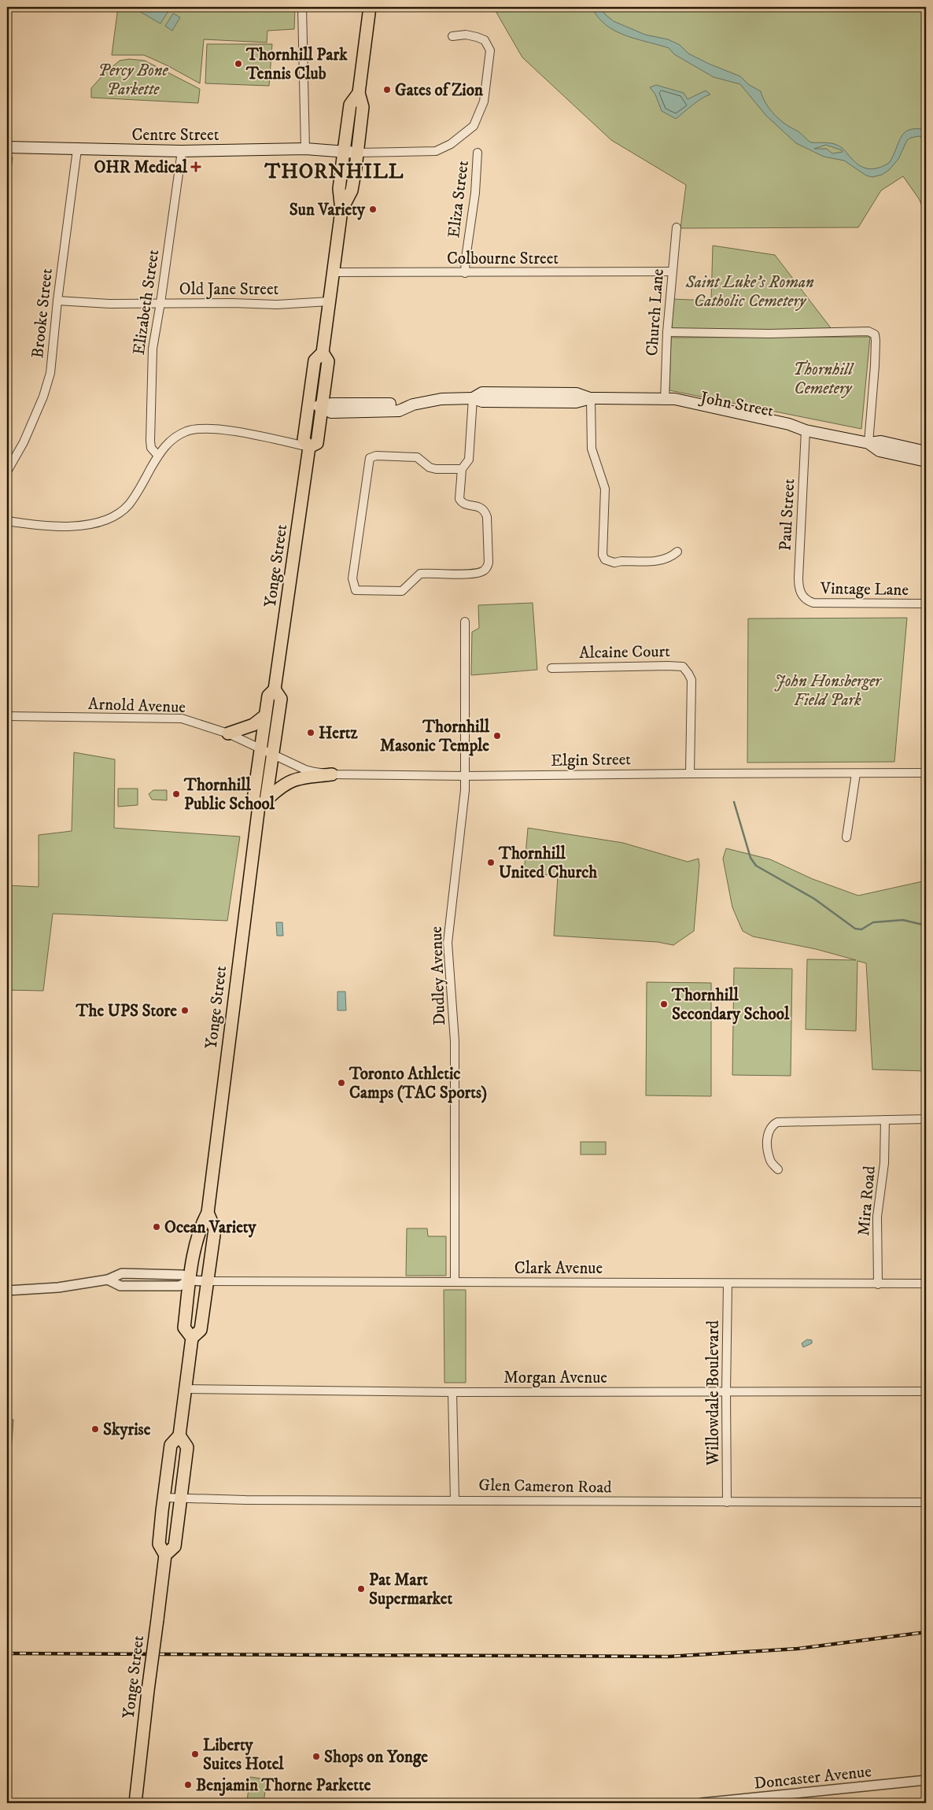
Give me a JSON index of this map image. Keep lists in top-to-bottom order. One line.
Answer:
{"streets":{"main road":["Centre Street","John Street","Yonge Street"],"street":["Eliza Street","Colbourne Street","Old Jane Street","Elizabeth Street","Church Lane","Brooke Street","Paul Street","Vintage Lane","Alcaine Court","Arnold Avenue","Elgin Street","Dudley Avenue","Mira Road","Clark Avenue","Morgan Avenue","Willowdale Boulevard","Glen Cameron Road","Doncaster Avenue"]},"crossings":[["Centre Street","Elizabeth Street"],["Centre Street","Brooke Street"],["Centre Street","Yonge Street"],["Eliza Street","Colbourne Street"],["Colbourne Street","Church Lane"],["Colbourne Street","Yonge Street"],["Old Jane Street","Elizabeth Street"],["Old Jane Street","Brooke Street"],["Old Jane Street","Yonge Street"],["Church Lane","John Street"],["John Street","Paul Street"],["John Street","Yonge Street"],["Paul Street","Vintage Lane"],["Yonge Street","Arnold Avenue"],["Yonge Street","Elgin Street"],["Yonge Street","Clark Avenue"],["Yonge Street","Morgan Avenue"],["Yonge Street","Glen Cameron Road"],["Alcaine Court","Elgin Street"],["Arnold Avenue","Elgin Street"],["Elgin Street","Dudley Avenue"],["Dudley Avenue","Clark Avenue"],["Mira Road","Clark Avenue"],["Clark Avenue","Willowdale Boulevard"],["Morgan Avenue","Willowdale Boulevard"],["Willowdale Boulevard","Glen Cameron Road"]],"districts":["THORNHILL"],"parks":["Percy Bone Parkette","Saint Luke’s Roman Catholic Cemetery","Thornhill Cemetery","John Honsberger Field Park"],"places":{"other":["Thornhill Park Tennis Club","Gates of Zion","Sun Variety","Hertz","Thornhill Masonic Temple","Thornhill Public School","Thornhill United Church","Thornhill Secondary School","The UPS Store","Toronto Athletic Camps (TAC Sports)","Ocean Variety","Skyrise","Pat Mart Supermarket","Liberty Suites Hotel","Shops on Yonge","Benjamin Thorne Parkette"],"health":["OHR Medical"]}}
